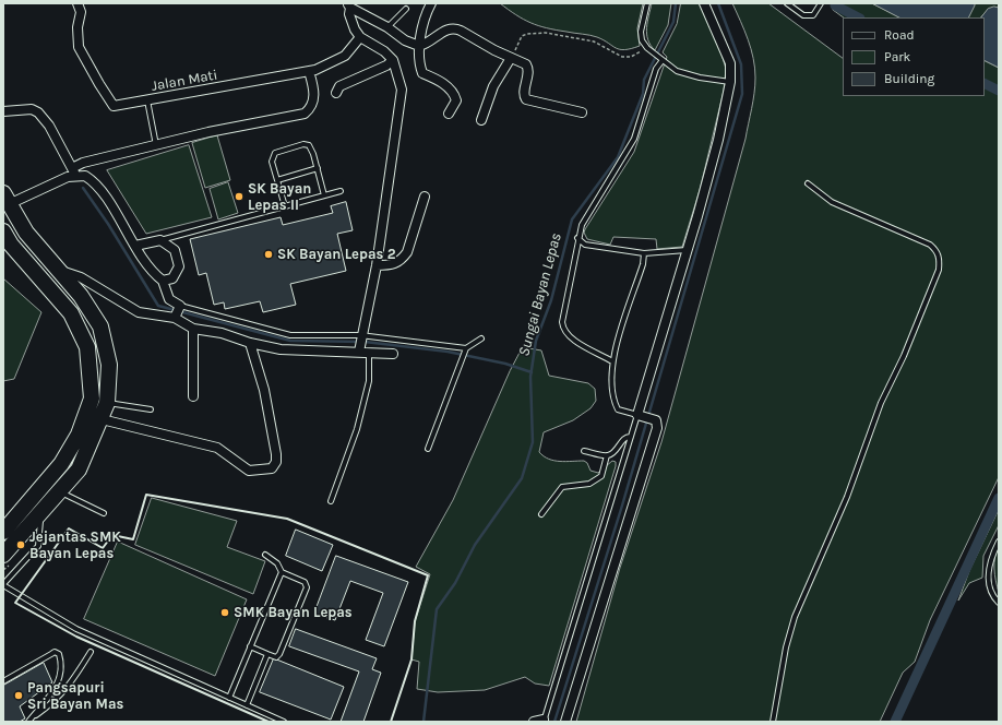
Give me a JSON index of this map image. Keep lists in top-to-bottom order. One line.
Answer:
{"streets":{"street":["Jalan Mati"]},"water":["Sungai Bayan Lepas"],"places":["SK Bayan Lepas II","SK Bayan Lepas 2","Jejantas SMK Bayan Lepas","SMK Bayan Lepas","Pangsapuri Sri Bayan Mas"],"legend":["Road","Park","Building"]}
